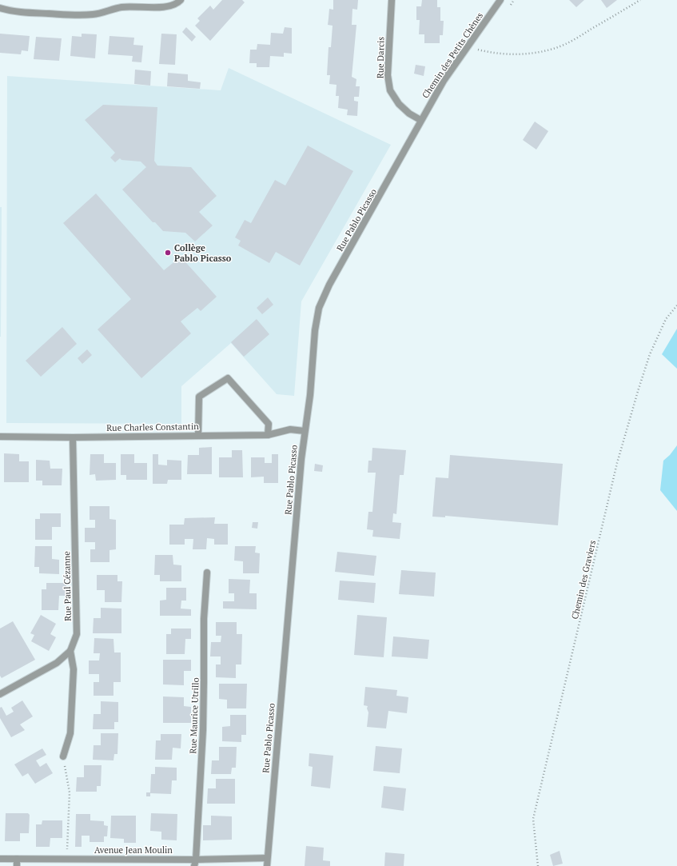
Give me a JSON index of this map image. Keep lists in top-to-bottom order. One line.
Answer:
{"streets":{"street":["Chemin des Petits Chênes","Rue Darcis","Rue Pablo Picasso","Rue Charles Constantin","Rue Paul Cézanne","Rue Maurice Utrillo","Avenue Jean Moulin"],"path":["Chemin des Graviers"]},"crossings":[["Chemin des Petits Chênes","Rue Darcis"],["Chemin des Petits Chênes","Rue Pablo Picasso"],["Rue Darcis","Rue Pablo Picasso"],["Rue Pablo Picasso","Rue Charles Constantin"],["Rue Pablo Picasso","Avenue Jean Moulin"],["Rue Charles Constantin","Rue Paul Cézanne"],["Rue Maurice Utrillo","Avenue Jean Moulin"]],"places":["Collège Pablo Picasso"]}
